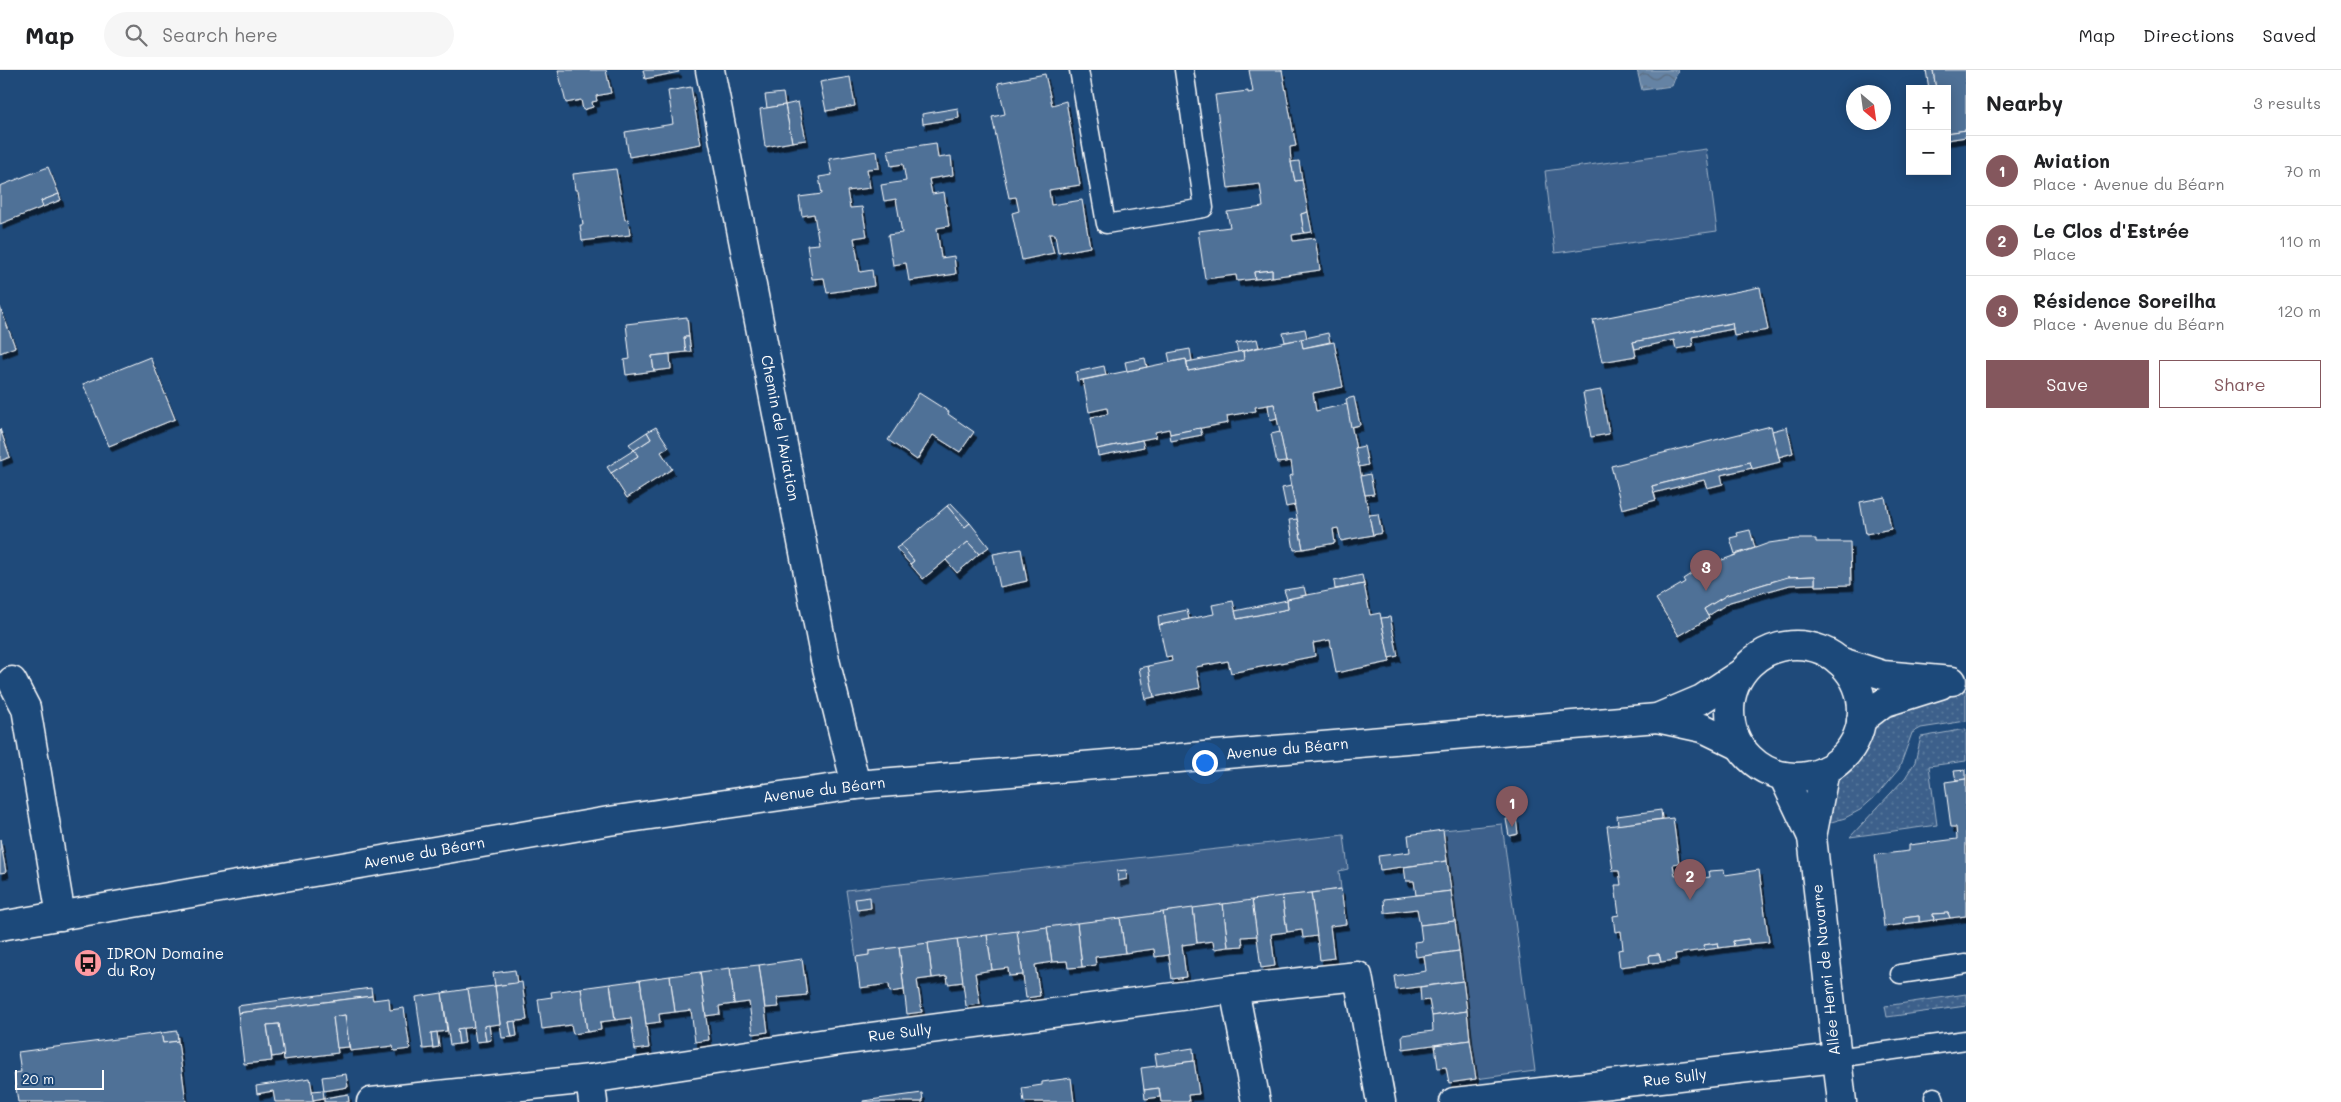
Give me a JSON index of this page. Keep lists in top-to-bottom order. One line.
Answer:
{"streets":{"street":["Chemin de l'Aviation","Avenue du Béarn","Allée Henri de Navarre","Rue Sully"]},"crossings":[["Chemin de l'Aviation","Avenue du Béarn"],["Avenue du Béarn","Allée Henri de Navarre"],["Allée Henri de Navarre","Rue Sully"]],"places":{"bus stop":["IDRON Domaine du Roy"]},"scale_bar":"20 m","north":"bottom right","page":{"header":"Map","search":"Search here","nav":["Map","Directions","Saved"],"heading":["Nearby","3 results"],"map_buttons":["+","−"],"list":[{"mark":"1","name":"Aviation","note":"Place · Avenue du Béarn","value":"70 m"},{"mark":"2","name":"Le Clos d'Estrée","note":"Place","value":"110 m"},{"mark":"3","name":"Résidence Soreilha","note":"Place · Avenue du Béarn","value":"120 m"}],"buttons":["Save","Share"],"pins":["3","1","2"],"scale":"20 m"}}
